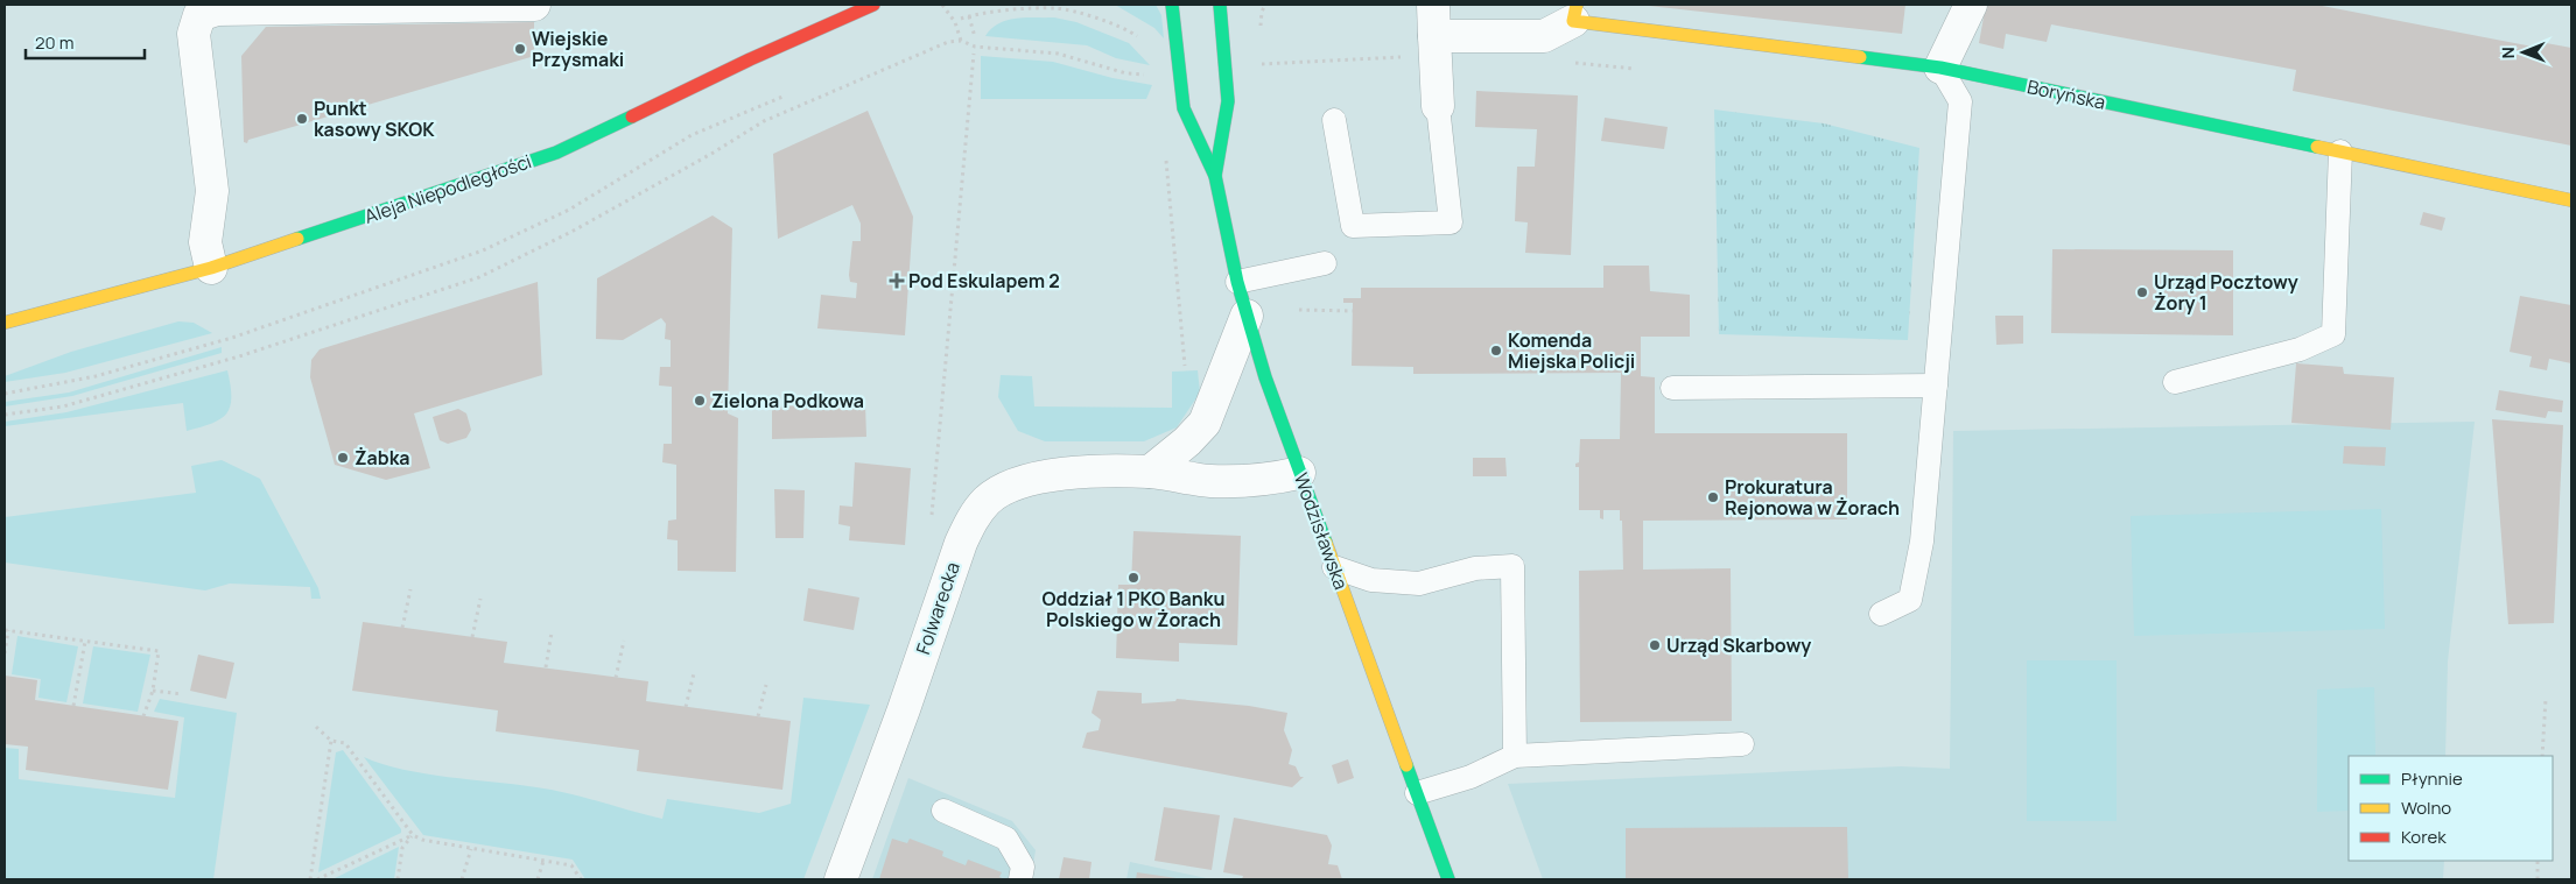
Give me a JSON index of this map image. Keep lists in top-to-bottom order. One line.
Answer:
{"streets":{"street":["Boryńska","Aleja Niepodległości","Wodzisławska","Folwarecka"]},"crossings":[["Wodzisławska","Folwarecka"]],"places":{"other":["Wiejskie Przysmaki","Punkt kasowy SKOK","Urząd Pocztowy Żory 1","Komenda Miejska Policji","Zielona Podkowa","Żabka","Prokuratura Rejonowa w Żorach","Oddział 1 PKO Banku Polskiego w Żorach","Urząd Skarbowy"],"health":["Pod Eskulapem 2"]},"legend":["Płynnie","Wolno","Korek"],"scale_bar":"20 m","north":"left"}
